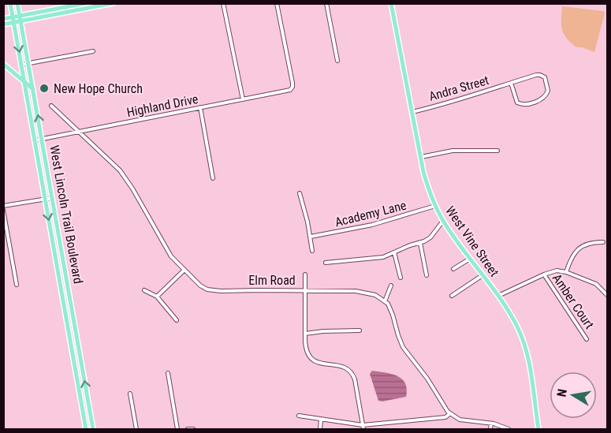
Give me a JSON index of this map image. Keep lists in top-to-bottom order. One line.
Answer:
{"streets":{"main road":["West Lincoln Trail Boulevard","West Vine Street"],"street":["Andra Street","Highland Drive","Academy Lane","Elm Road","Amber Court"]},"crossings":[["Andra Street","West Vine Street"],["Highland Drive","West Lincoln Trail Boulevard"],["Highland Drive","Elm Road"],["Academy Lane","West Vine Street"]],"places":["New Hope Church"],"north":"left"}
